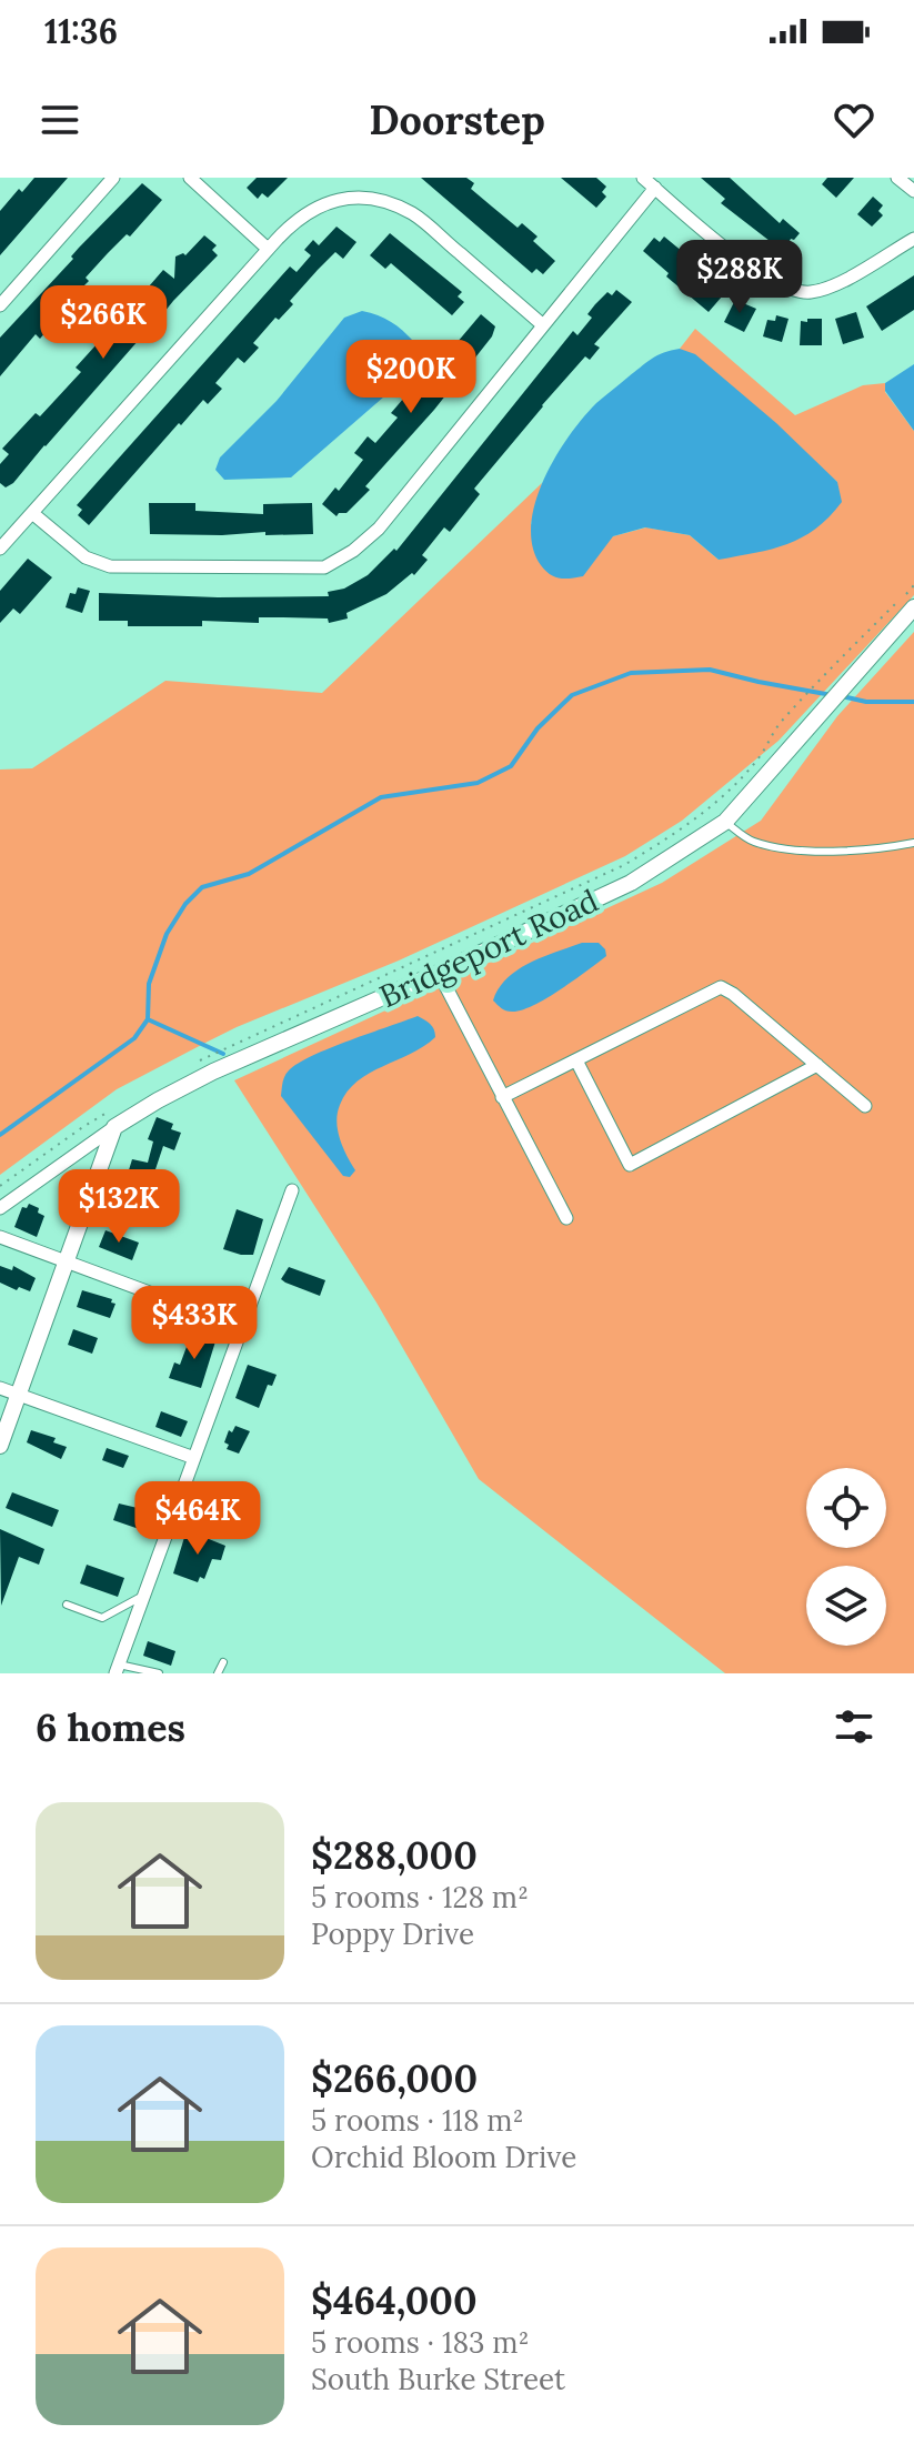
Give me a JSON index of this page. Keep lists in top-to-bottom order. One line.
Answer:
{"streets":{"street":["Bridgeport Road"]},"page":{"status":"11:36","header":"Doorstep","price":["$288K","$266K","$200K","$132K","$433K","$464K"],"heading":"6 homes","list":[{"name":"$288,000","note":"5 rooms · 128 m² · Poppy Drive"},{"name":"$266,000","note":"5 rooms · 118 m² · Orchid Bloom Drive"},{"name":"$464,000","note":"5 rooms · 183 m² · South Burke Street"}]}}
